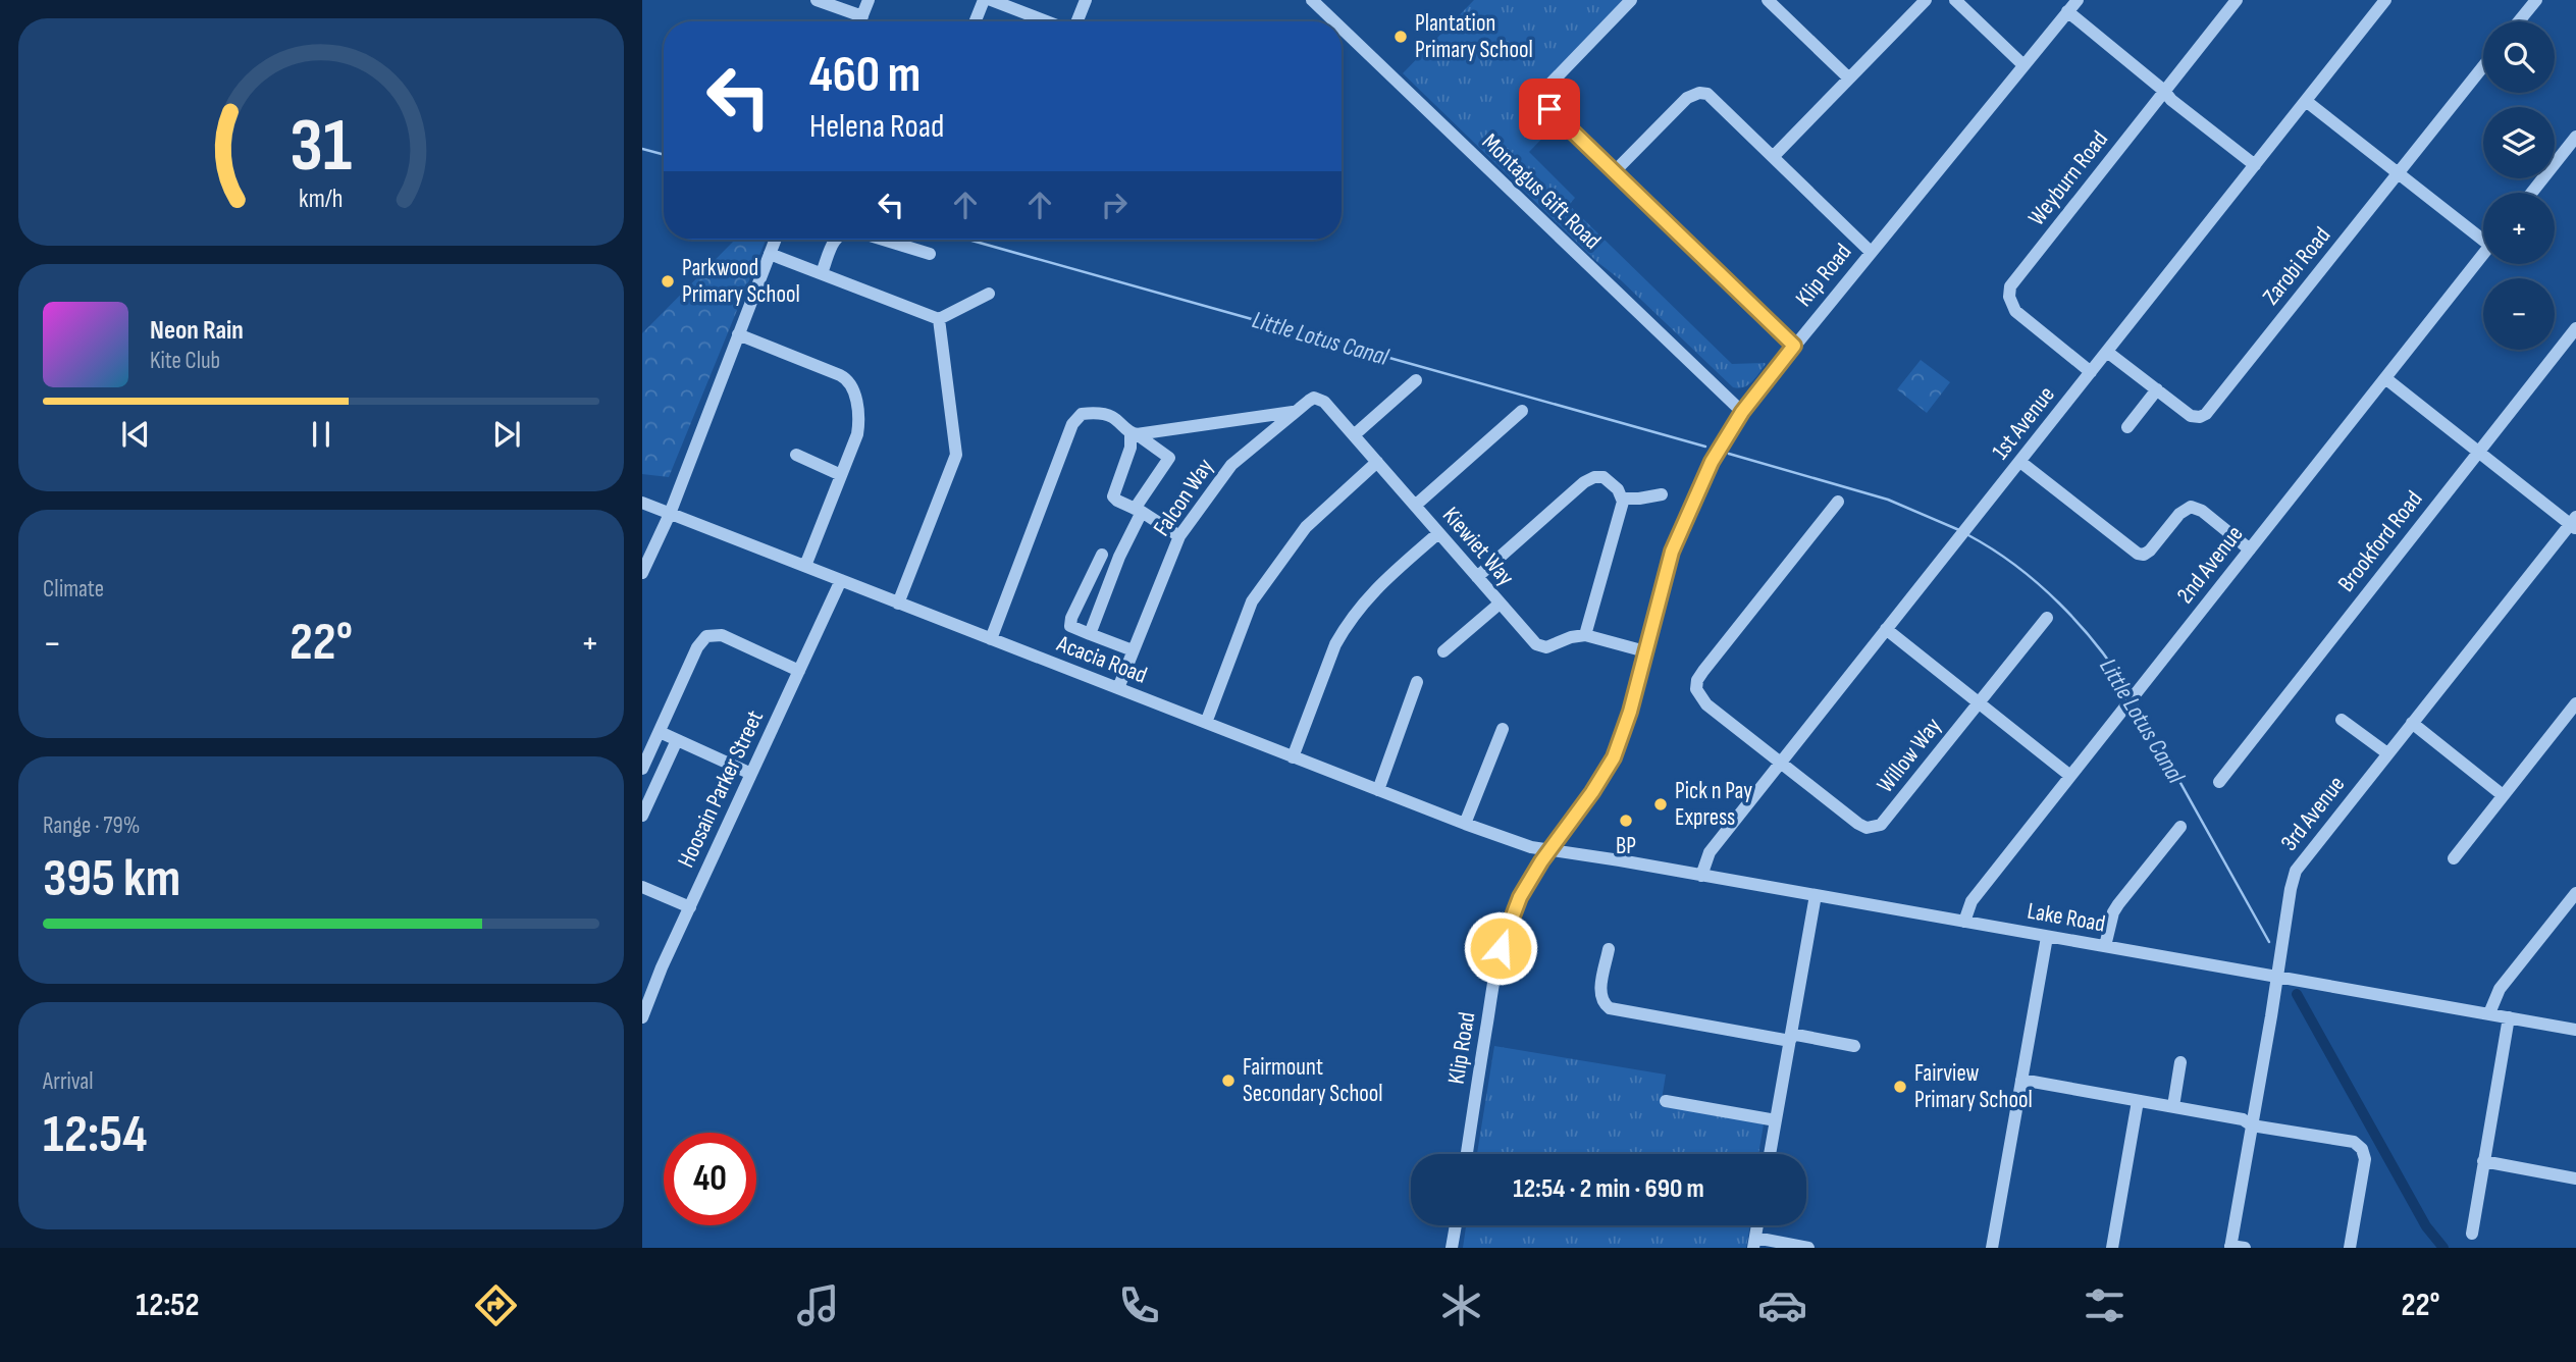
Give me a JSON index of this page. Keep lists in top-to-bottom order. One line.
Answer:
{"streets":{"street":["Weyburn Road","Montagus Gift Road","Zarobi Road","Klip Road","1st Avenue","Falcon Way","Brookford Road","Kiewiet Way","2nd Avenue","Acacia Road","Willow Way","Hoosain Parker Street","3rd Avenue","Lake Road"]},"crossings":[["Weyburn Road","1st Avenue"],["Montagus Gift Road","Klip Road"],["Zarobi Road","1st Avenue"],["Klip Road","Acacia Road"],["Klip Road","Lake Road"],["1st Avenue","Willow Way"],["1st Avenue","Lake Road"],["Falcon Way","Kiewiet Way"],["Falcon Way","Acacia Road"],["2nd Avenue","Lake Road"],["Acacia Road","Hoosain Parker Street"],["Acacia Road","Lake Road"],["3rd Avenue","Lake Road"]],"water":["Little Lotus Canal"],"places":["Plantation Primary School","Parkwood Primary School","Pick n Pay Express","BP","Fairmount Secondary School","Fairview Primary School"],"page":{"map_buttons":["+","−"],"turn":["460 m","Helena Road"],"song":["Neon Rain","Kite Club"],"tile":["Climate",["Range · 79%","395 km"],["Arrival","12:54"]],"heat":["−","22°","+"],"limit":"40","trip":"12:54 · 2 min · 690 m","tabs":["12:52","22°"],"gauge":["31","km/h"]}}
